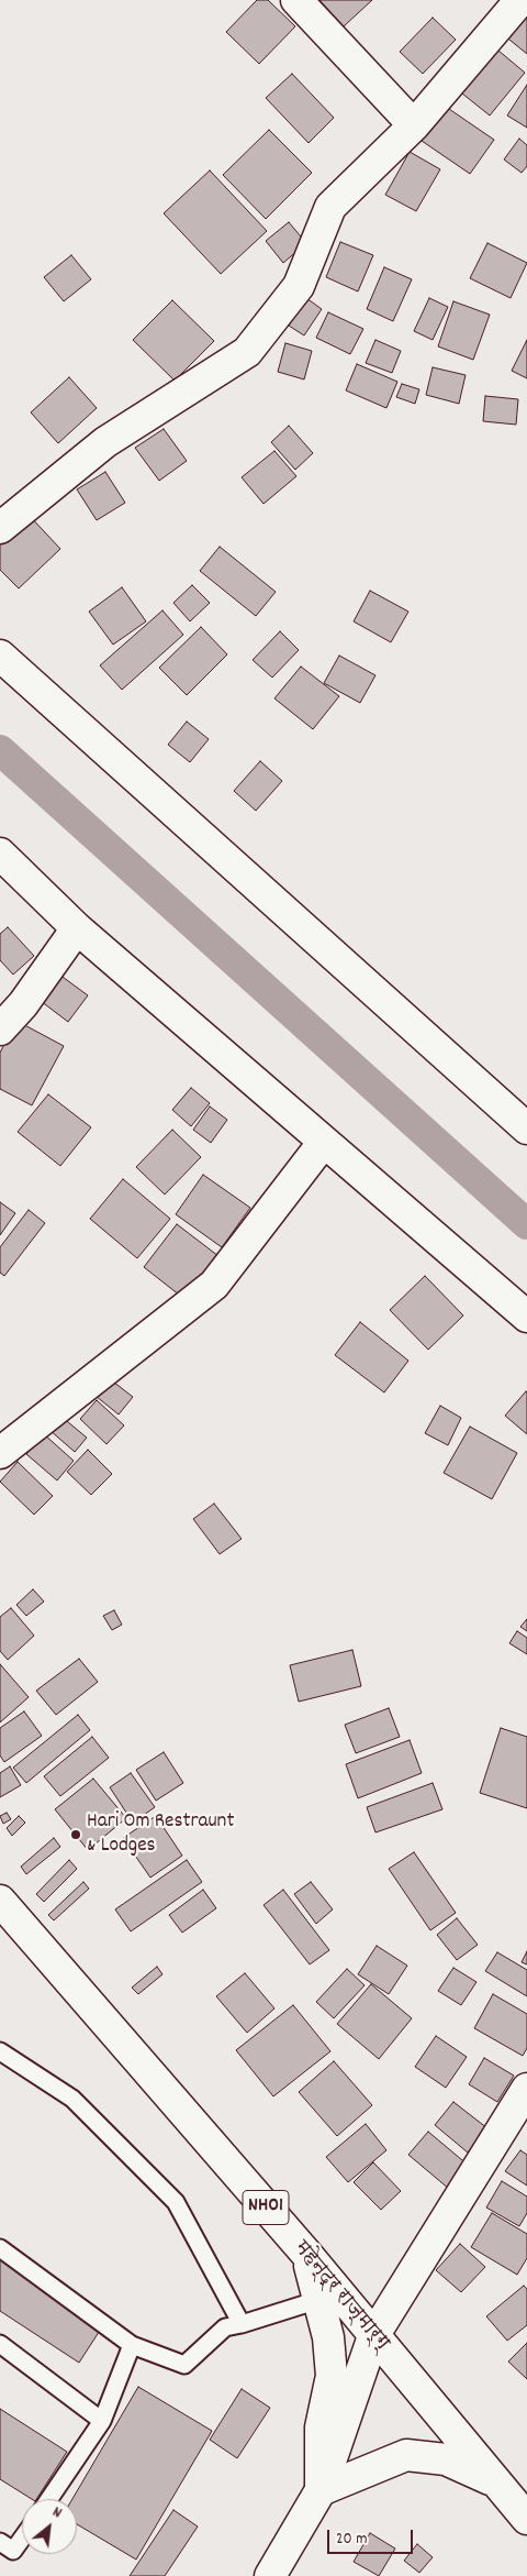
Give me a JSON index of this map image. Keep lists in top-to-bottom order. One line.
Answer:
{"streets":{"main road":["NH01","महेन्द्र राज्मार्ग्"]},"places":["Hari Om Restraunt & Lodges"],"scale_bar":"20 m","north":"top right"}
